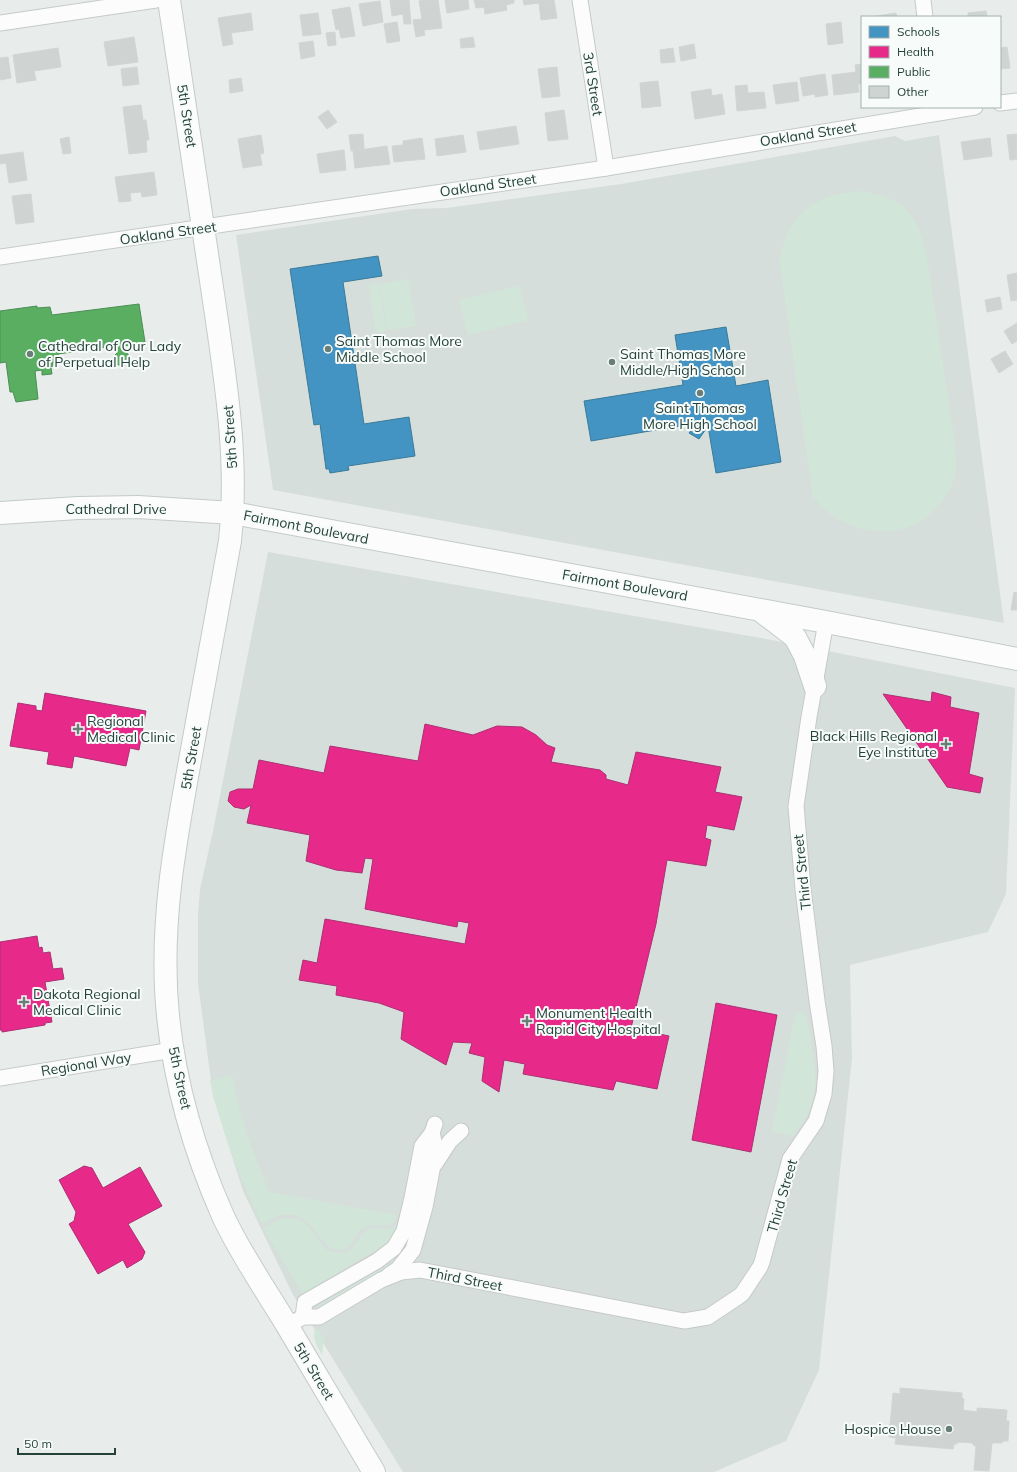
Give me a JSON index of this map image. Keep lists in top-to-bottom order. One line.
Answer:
{"streets":{"main road":["5th Street","Cathedral Drive","Fairmont Boulevard"],"street":["3rd Street","Oakland Street","Third Street","Regional Way"]},"crossings":[["3rd Street","Oakland Street"],["5th Street","Oakland Street"],["5th Street","Cathedral Drive"],["5th Street","Fairmont Boulevard"],["5th Street","Third Street"],["5th Street","Regional Way"],["Cathedral Drive","Fairmont Boulevard"],["Fairmont Boulevard","Third Street"]],"places":{"other":["Saint Thomas More Middle School","Cathedral of Our Lady of Perpetual Help","Saint Thomas More Middle/High School","Saint Thomas More High School","Hospice House"],"health":["Regional Medical Clinic","Black Hills Regional Eye Institute","Dakota Regional Medical Clinic","Monument Health Rapid City Hospital"]},"legend":["Schools","Health","Public","Other"],"scale_bar":"50 m"}
